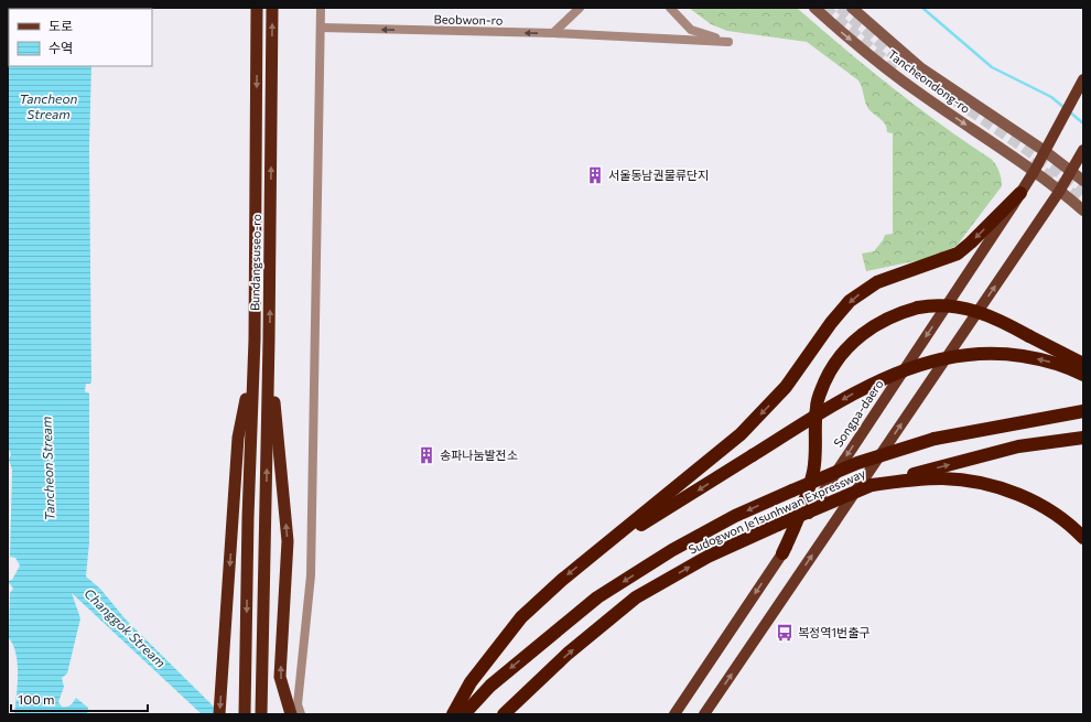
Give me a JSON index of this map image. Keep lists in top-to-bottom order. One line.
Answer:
{"streets":{"highway":["Bundangsuseo-ro","Sudogwon Je1sunhwan Expressway"],"main road":["Tancheondong-ro","Songpa-daero"],"street":["Beobwon-ro"]},"crossings":[["Tancheondong-ro","Songpa-daero"]],"one_way":["Beobwon-ro"],"water":["Tancheon Stream","Changgok Stream"],"places":{"building":["서울동남권물류단지","송파나눔발전소"],"bus stop":["복정역1번출구"]},"legend":["도로","수역"],"scale_bar":"100 m"}
